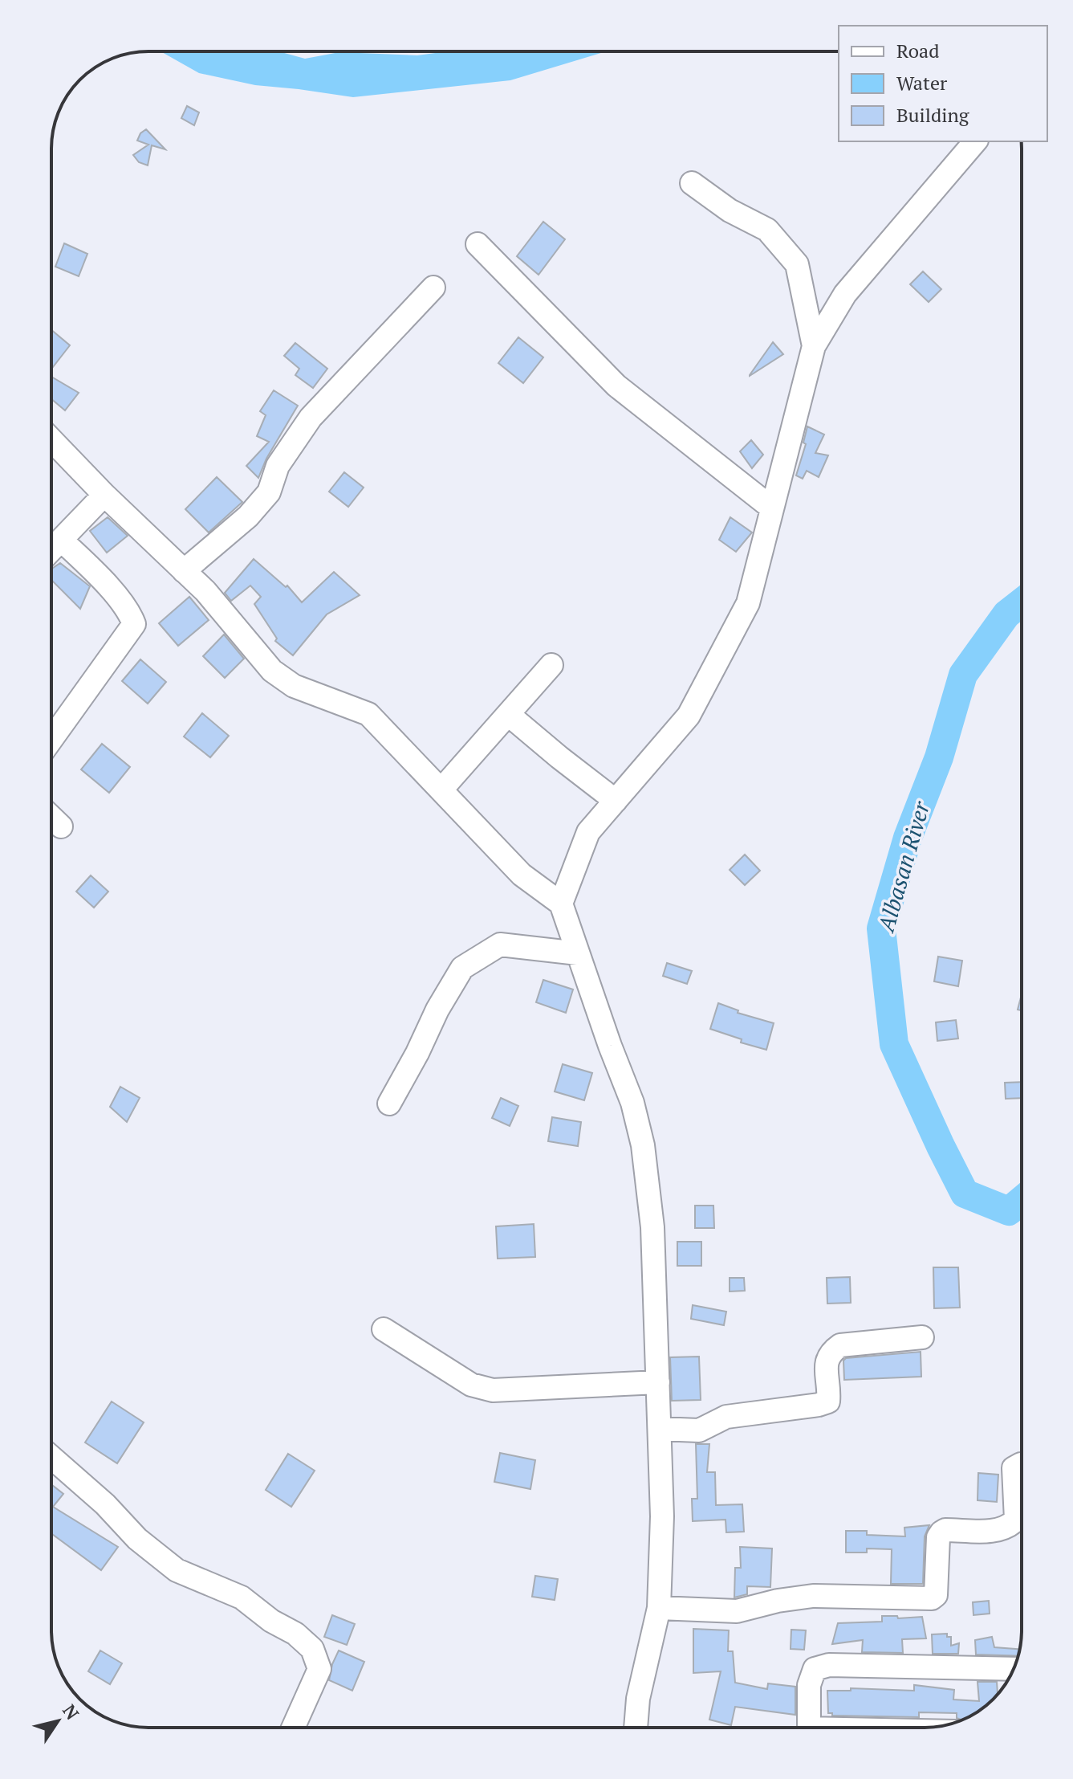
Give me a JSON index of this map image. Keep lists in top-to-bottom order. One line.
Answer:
{"water":["Albasan River"],"legend":["Road","Water","Building"],"north":"top right"}
